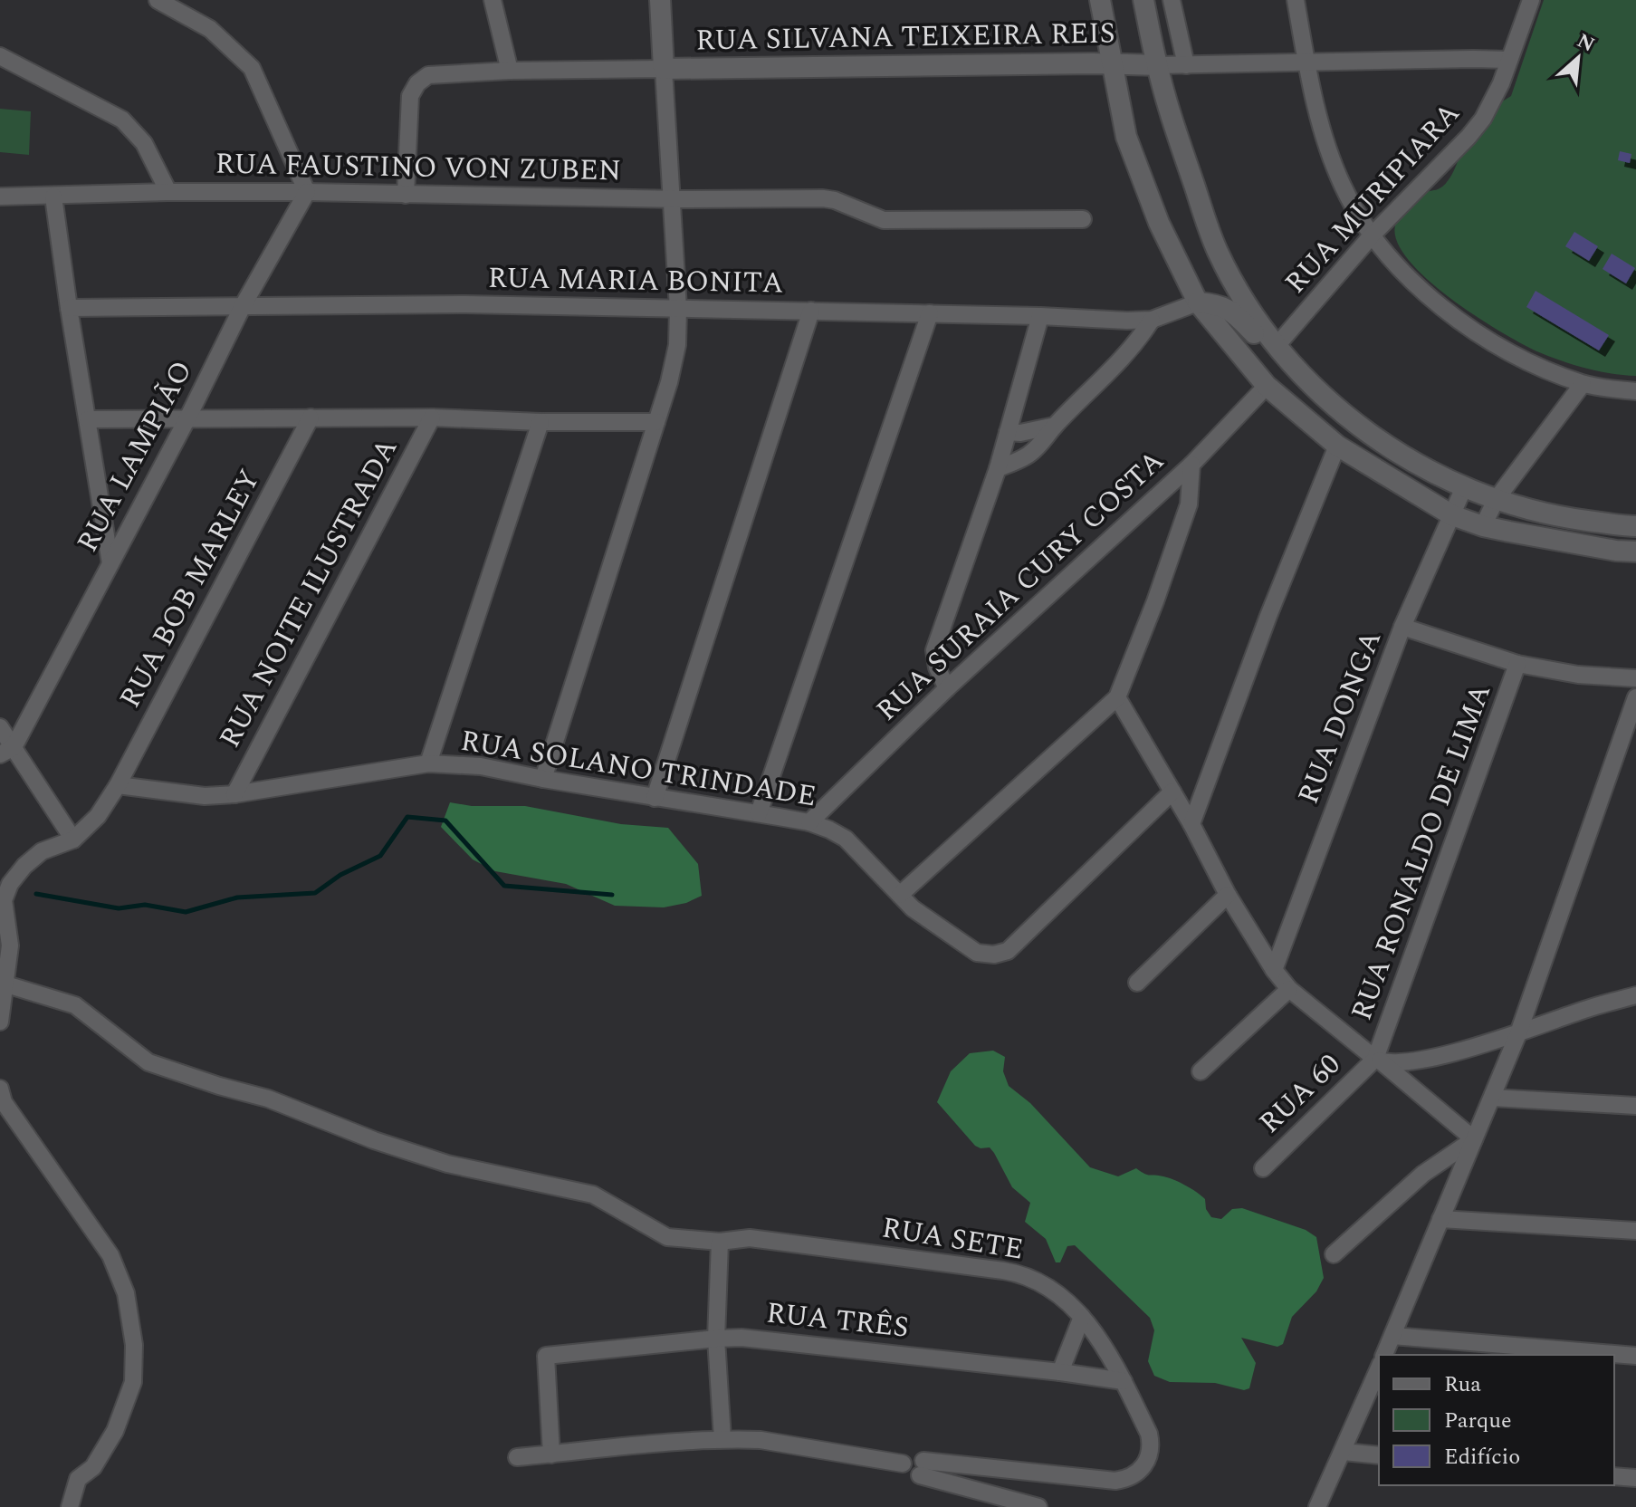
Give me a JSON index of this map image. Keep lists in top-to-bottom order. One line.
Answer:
{"streets":{"main road":["RUA SILVANA TEIXEIRA REIS"],"street":["RUA FAUSTINO VON ZUBEN","RUA MURIPIARA","RUA MARIA BONITA","RUA LAMPIÃO","RUA SURAIA CURY COSTA","RUA BOB MARLEY","RUA NOITE ILUSTRADA","RUA DONGA","RUA SOLANO TRINDADE","RUA RONALDO DE LIMA","RUA 60","RUA SETE","RUA TRÊS"]},"crossings":[["RUA SILVANA TEIXEIRA REIS","RUA FAUSTINO VON ZUBEN"],["RUA SILVANA TEIXEIRA REIS","RUA MURIPIARA"],["RUA FAUSTINO VON ZUBEN","RUA LAMPIÃO"],["RUA MARIA BONITA","RUA LAMPIÃO"],["RUA SURAIA CURY COSTA","RUA SOLANO TRINDADE"],["RUA BOB MARLEY","RUA SOLANO TRINDADE"],["RUA NOITE ILUSTRADA","RUA SOLANO TRINDADE"],["RUA RONALDO DE LIMA","RUA 60"],["RUA SETE","RUA TRÊS"]],"legend":["Rua","Parque","Edifício"],"north":"top right"}
